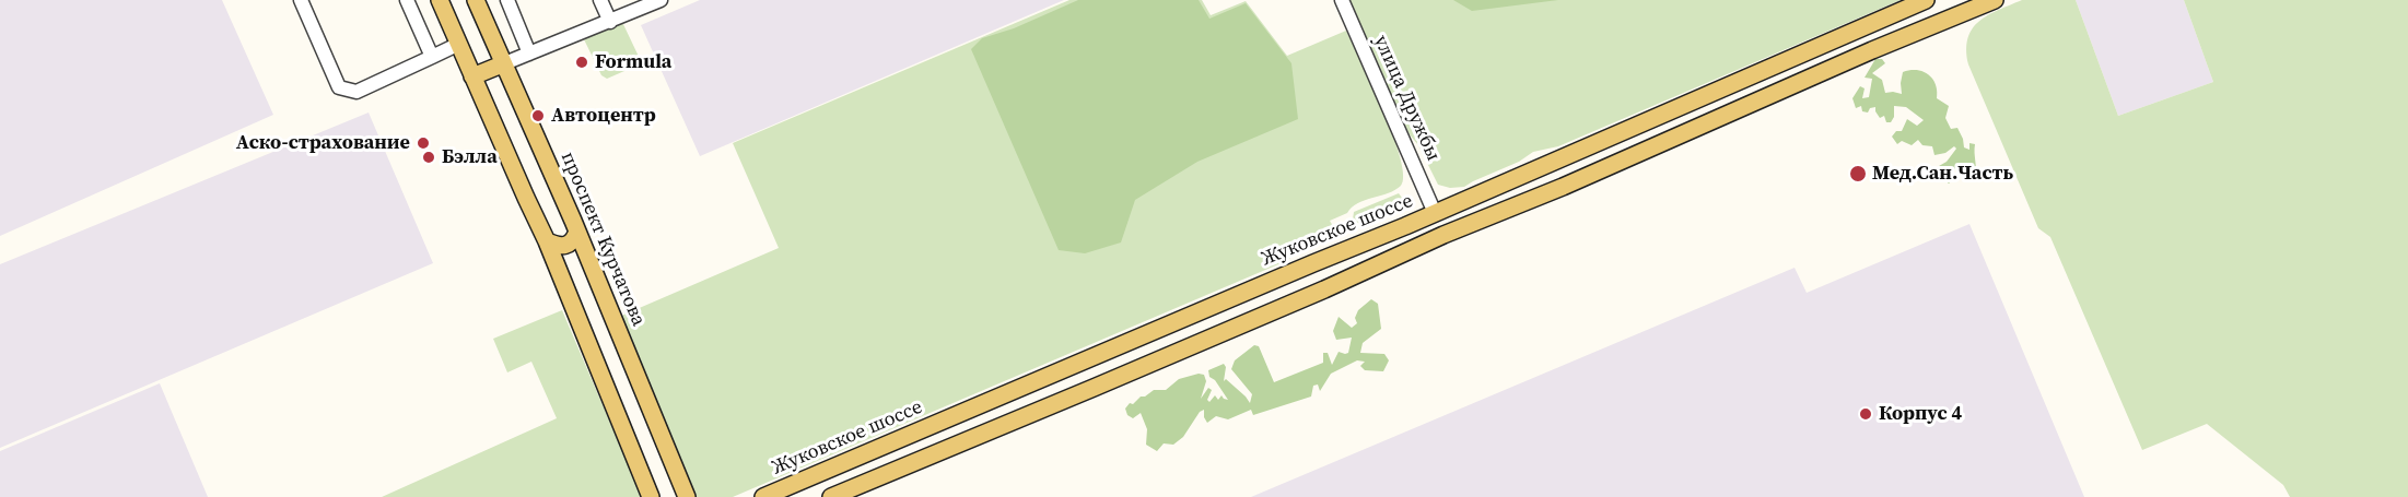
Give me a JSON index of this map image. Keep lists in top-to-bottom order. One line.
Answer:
{"streets":{"main road":["Жуковское шоссе","проспект Курчатова"],"street":["улица Дружбы"]},"crossings":[["улица Дружбы","Жуковское шоссе"]],"places":["Formula","Автоцентр","Аско-страхование","Бэлла","Мед.Сан.Часть","Корпус 4"]}
